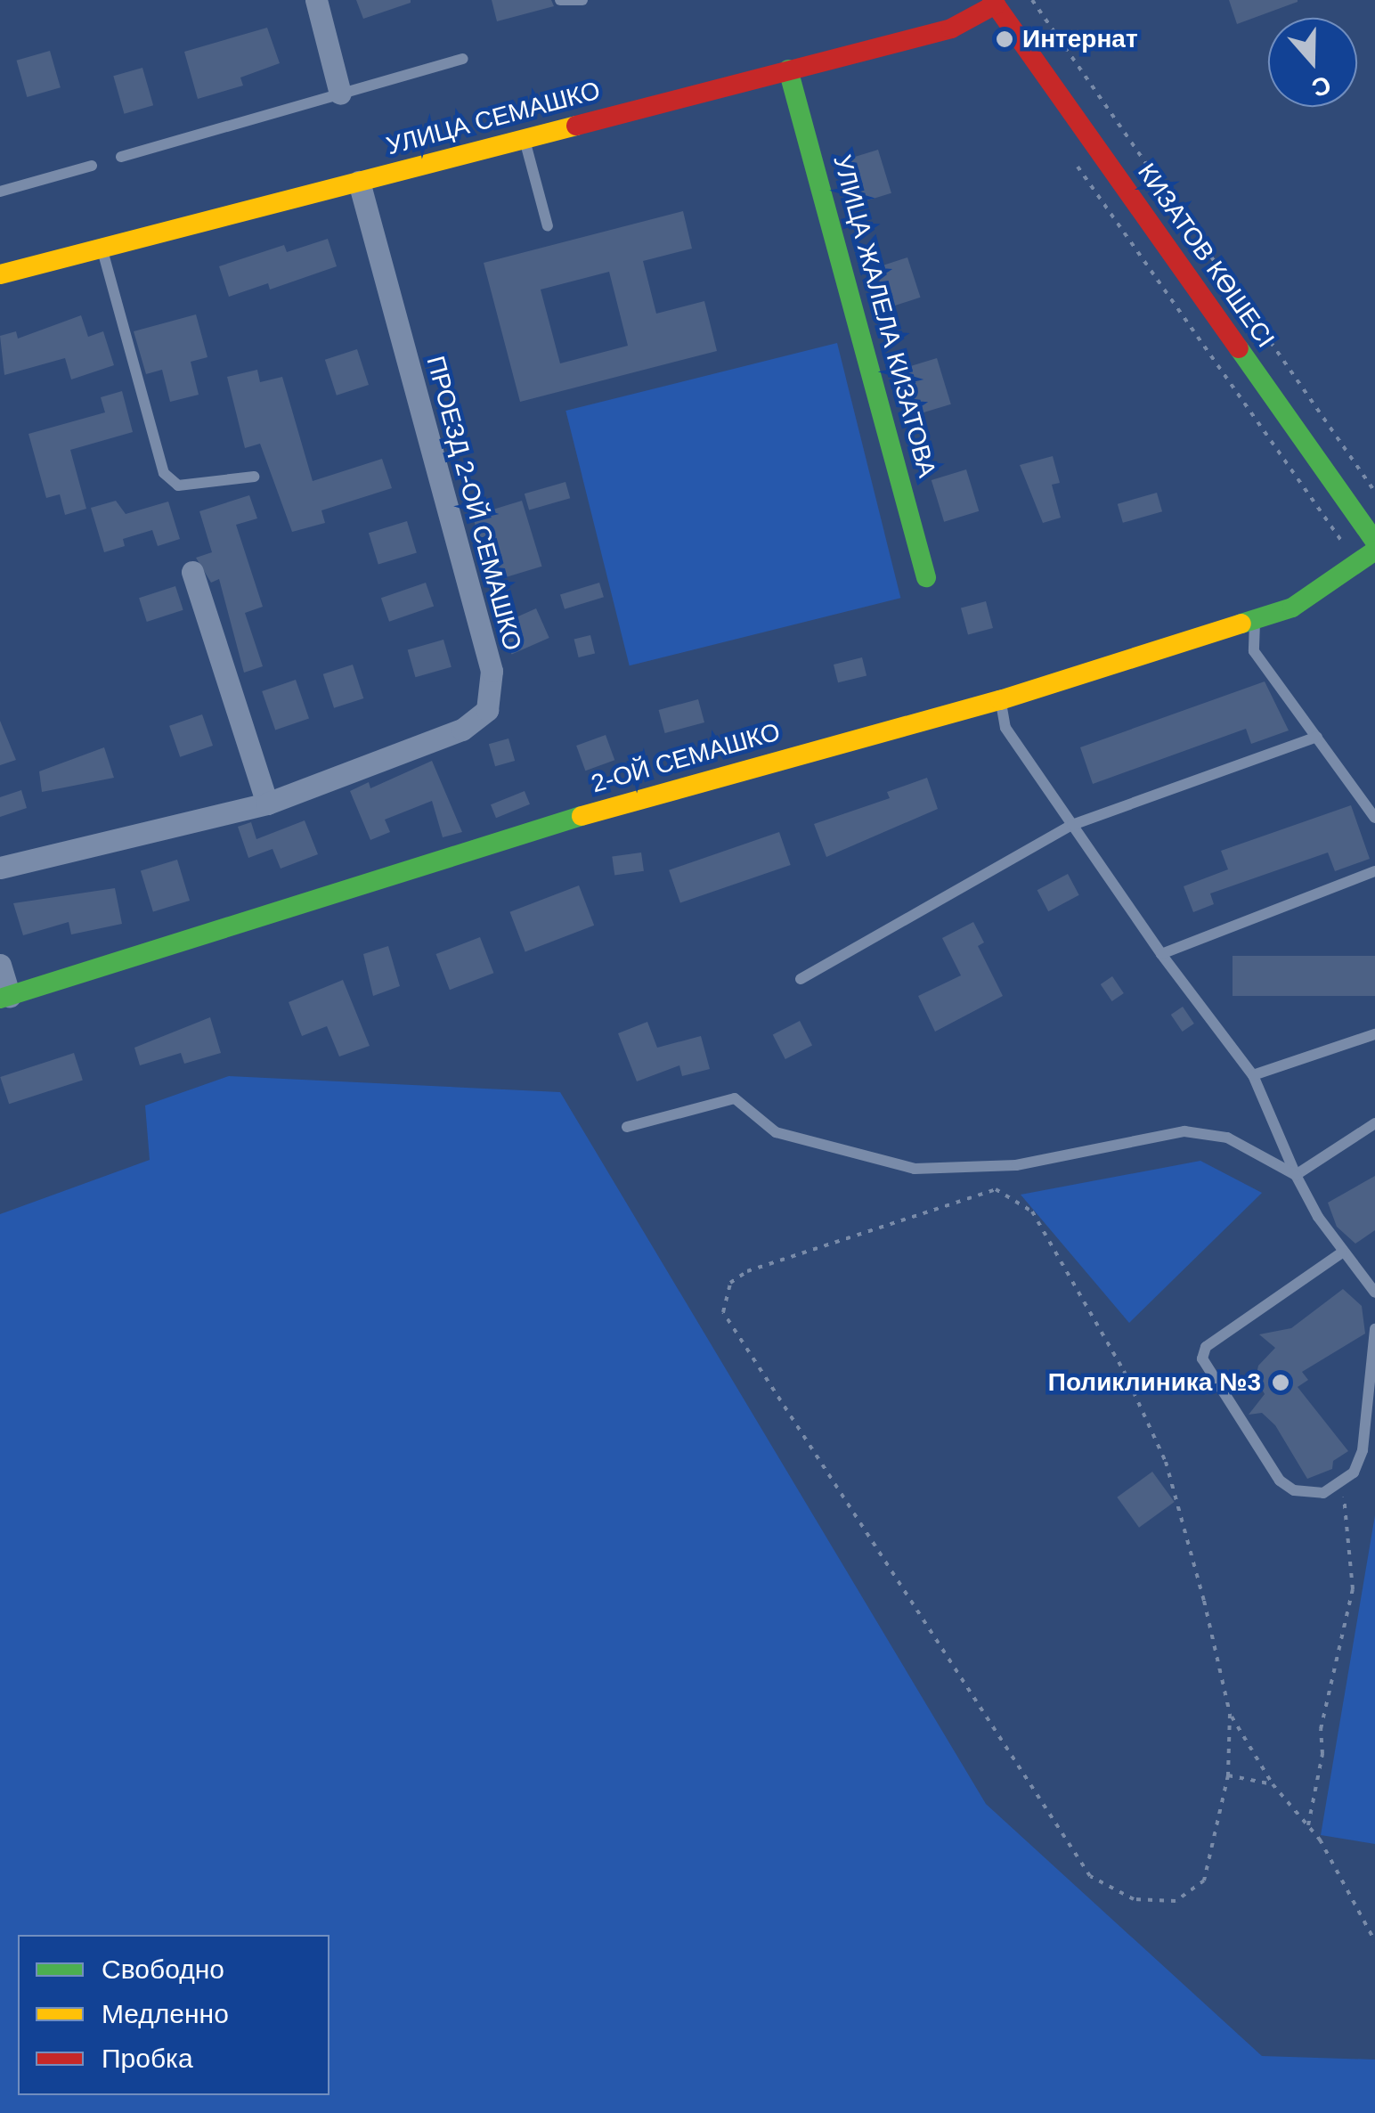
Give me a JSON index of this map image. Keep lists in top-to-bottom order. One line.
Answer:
{"streets":{"street":["УЛИЦА СЕМАШКО","КИЗАТОВ КӨШЕСІ","УЛИЦА ЖАЛЕЛА КИЗАТОВА","ПРОЕЗД 2-ОЙ СЕМАШКО","2-ОЙ СЕМАШКО"]},"crossings":[["УЛИЦА СЕМАШКО","КИЗАТОВ КӨШЕСІ"],["УЛИЦА СЕМАШКО","УЛИЦА ЖАЛЕЛА КИЗАТОВА"],["УЛИЦА СЕМАШКО","ПРОЕЗД 2-ОЙ СЕМАШКО"]],"places":["Интернат","Поликлиника №3"],"legend":["Свободно","Медленно","Пробка"],"north":"bottom"}
